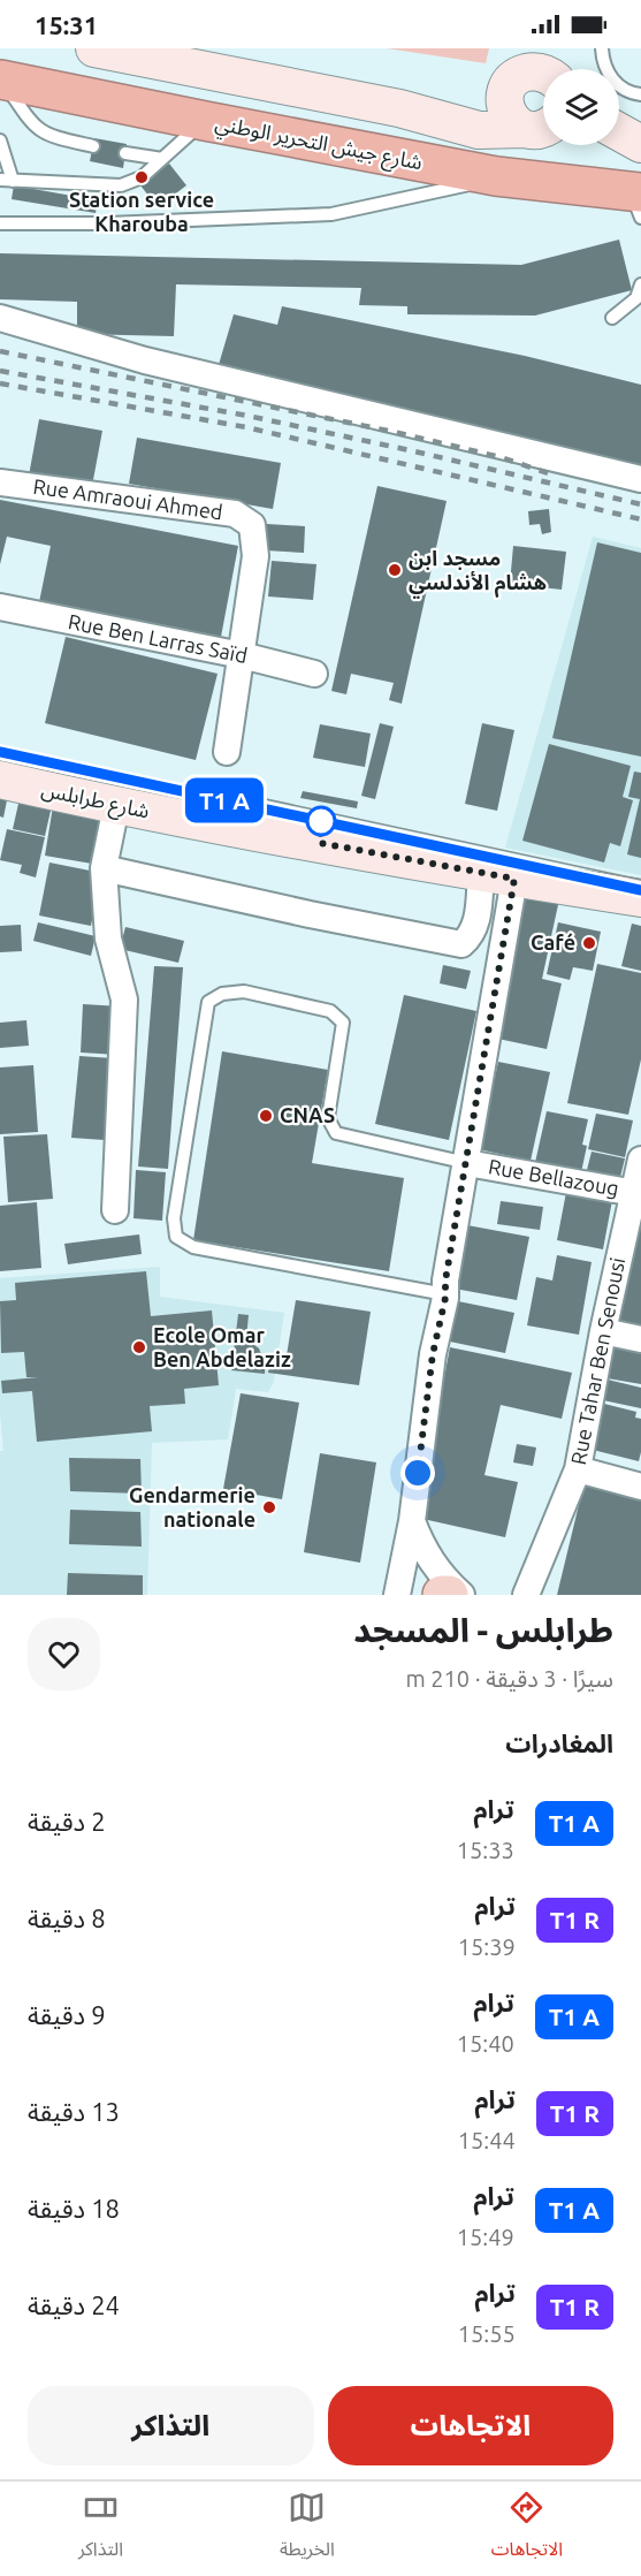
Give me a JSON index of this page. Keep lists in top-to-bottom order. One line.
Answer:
{"streets":{"highway":["شارع جيش التحرير الوطني"],"street":["Rue Amraoui Ahmed","Rue Ben Larras Saïd","شارع طرابلس","Rue Bellazoug","Rue Tahar Ben Senousi"]},"crossings":[["Rue Amraoui Ahmed","Rue Ben Larras Saïd"],["Rue Bellazoug","Rue Tahar Ben Senousi"]],"places":["Station service Kharouba","مسجد ابن هشام الأندلسي","Café","CNAS","Ecole Omar Ben Abdelaziz","Gendarmerie nationale"],"page":{"status":"15:31","on_map":"T1 A","heading":[["طرابلس - المسجد","سيرًا · 3 دقيقة · 210 m"],"المغادرات"],"list":[{"mark":"T1 A","name":"ترام","note":"15:33","value":"2 دقيقة"},{"mark":"T1 R","name":"ترام","note":"15:39","value":"8 دقيقة"},{"mark":"T1 A","name":"ترام","note":"15:40","value":"9 دقيقة"},{"mark":"T1 R","name":"ترام","note":"15:44","value":"13 دقيقة"},{"mark":"T1 A","name":"ترام","note":"15:49","value":"18 دقيقة"},{"mark":"T1 R","name":"ترام","note":"15:55","value":"24 دقيقة"}],"buttons":["الاتجاهات","التذاكر"],"tabs":["الاتجاهات","الخريطة","التذاكر"]}}
